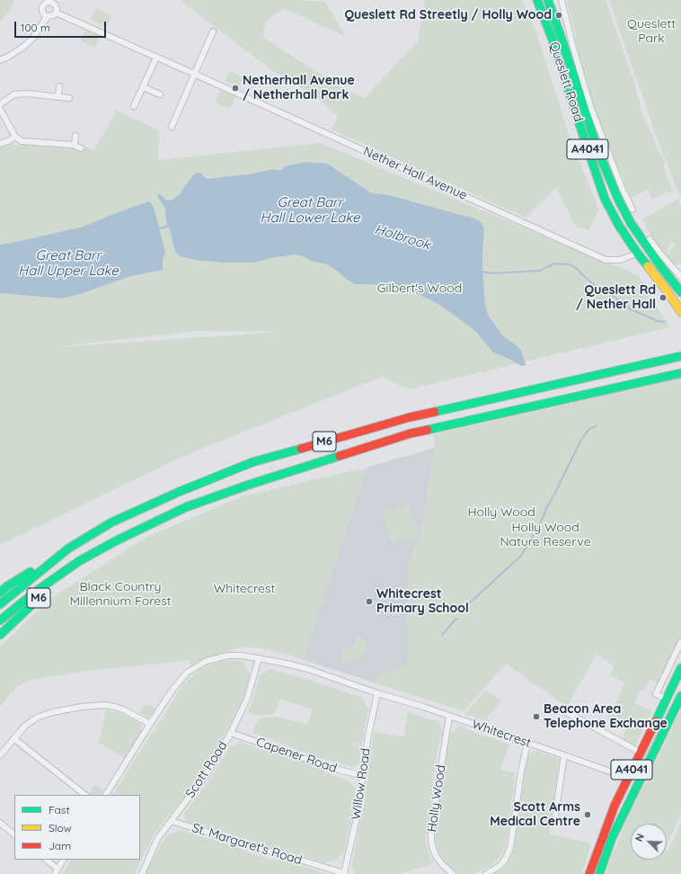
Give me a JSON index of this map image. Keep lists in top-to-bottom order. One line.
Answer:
{"streets":{"highway":["Queslett Road","A4041","M6"],"street":["Nether Hall Avenue","Whitecrest","Capener Road","Scott Road","Willow Road","Holly Wood","St. Margaret's Road"]},"crossings":[["Queslett Road","Nether Hall Avenue"],["A4041","Whitecrest"],["Whitecrest","Scott Road"],["Whitecrest","Willow Road"],["Whitecrest","Holly Wood"],["Capener Road","Scott Road"],["Capener Road","Willow Road"],["Scott Road","St. Margaret's Road"],["Willow Road","St. Margaret's Road"]],"water":["Great Barr Hall Lower Lake","Holbrook","Great Barr Hall Upper Lake"],"parks":["Queslett Park","Gilbert's Wood","Holly Wood","Holly Wood Nature Reserve","Black Country Millennium Forest","Whitecrest"],"places":["Queslett Rd Streetly / Holly Wood","Netherhall Avenue / Netherhall Park","Queslett Rd / Nether Hall","Whitecrest Primary School","Beacon Area Telephone Exchange","Scott Arms Medical Centre"],"legend":["Fast","Slow","Jam"],"scale_bar":"100 m","north":"top left"}
